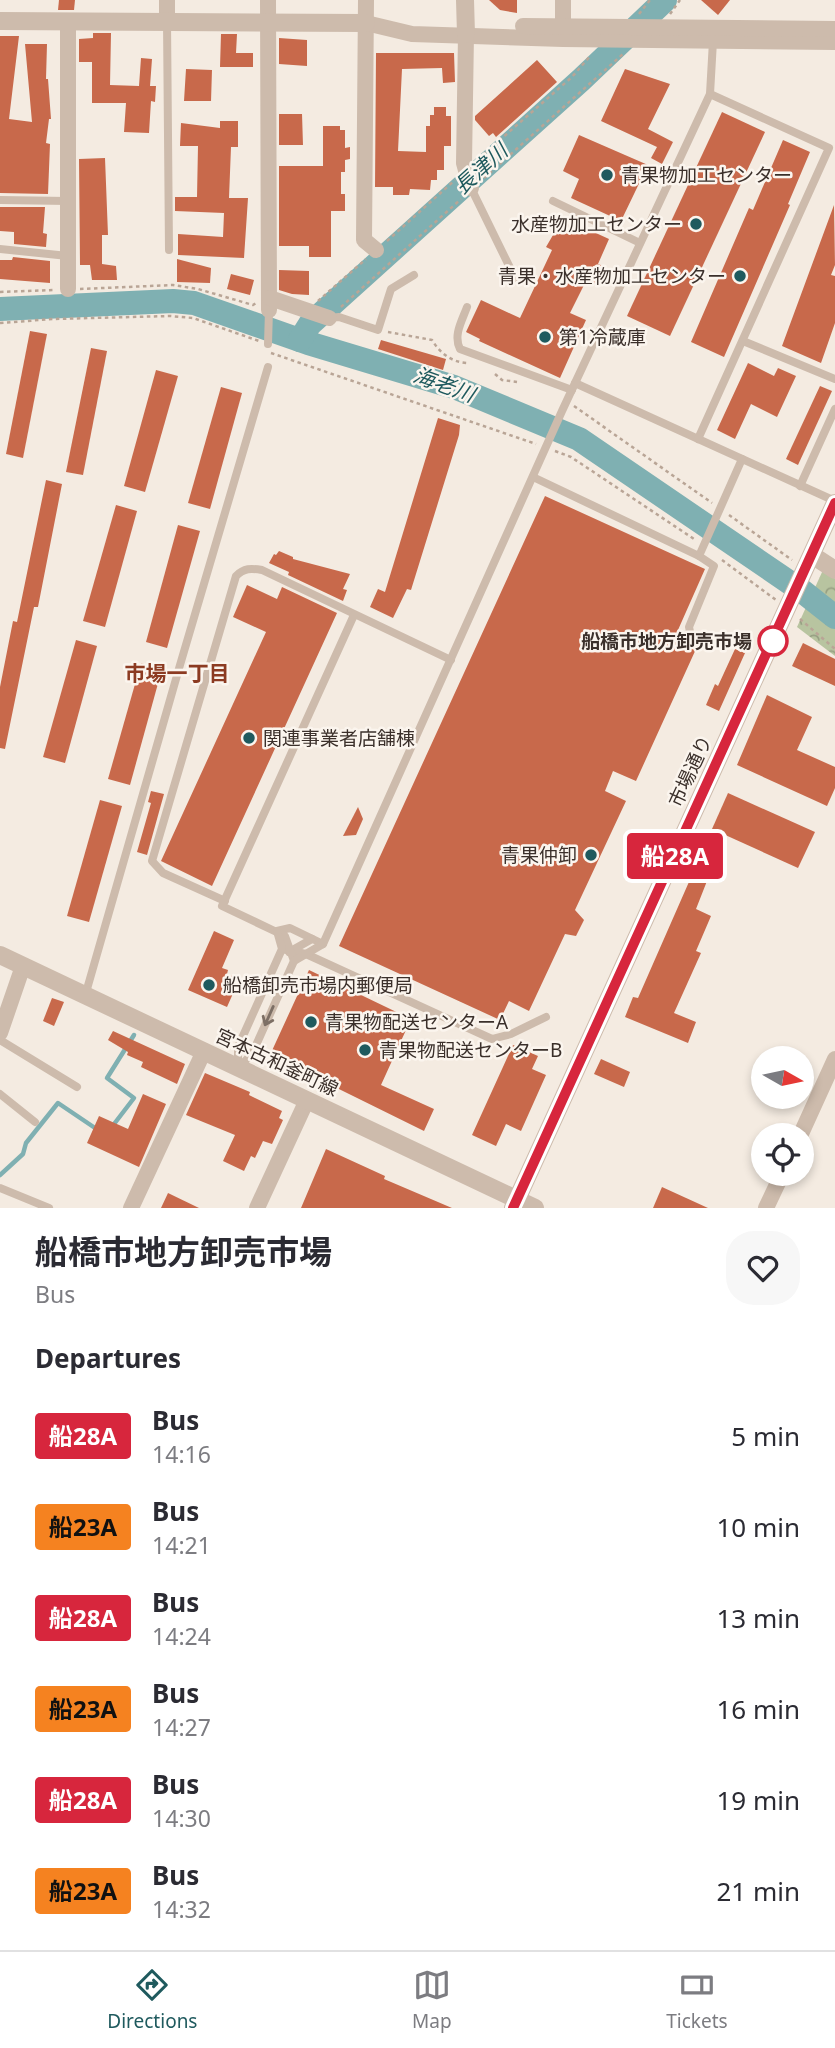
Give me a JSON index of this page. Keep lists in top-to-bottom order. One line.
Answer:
{"streets":{"street":["市場通り","宮本古和釜町線"]},"crossings":[["市場通り","宮本古和釜町線"]],"districts":["市場一丁目"],"water":["長津川","海老川"],"places":["青果物加工センター","水産物加工センター","青果・水産物加工センター","第1冷蔵庫","船橋市地方卸売市場","関連事業者店舗棟","青果仲卸","船橋卸売市場内郵便局","青果物配送センターA","青果物配送センターB"],"lines":["bus line 船28A"],"north":"right","page":{"on_map":"船28A","heading":[["船橋市地方卸売市場","Bus"],"Departures"],"list":[{"mark":"船28A","name":"Bus","note":"14:16","value":"5 min"},{"mark":"船23A","name":"Bus","note":"14:21","value":"10 min"},{"mark":"船28A","name":"Bus","note":"14:24","value":"13 min"},{"mark":"船23A","name":"Bus","note":"14:27","value":"16 min"},{"mark":"船28A","name":"Bus","note":"14:30","value":"19 min"},{"mark":"船23A","name":"Bus","note":"14:32","value":"21 min"}],"tabs":["Directions","Map","Tickets"]}}
